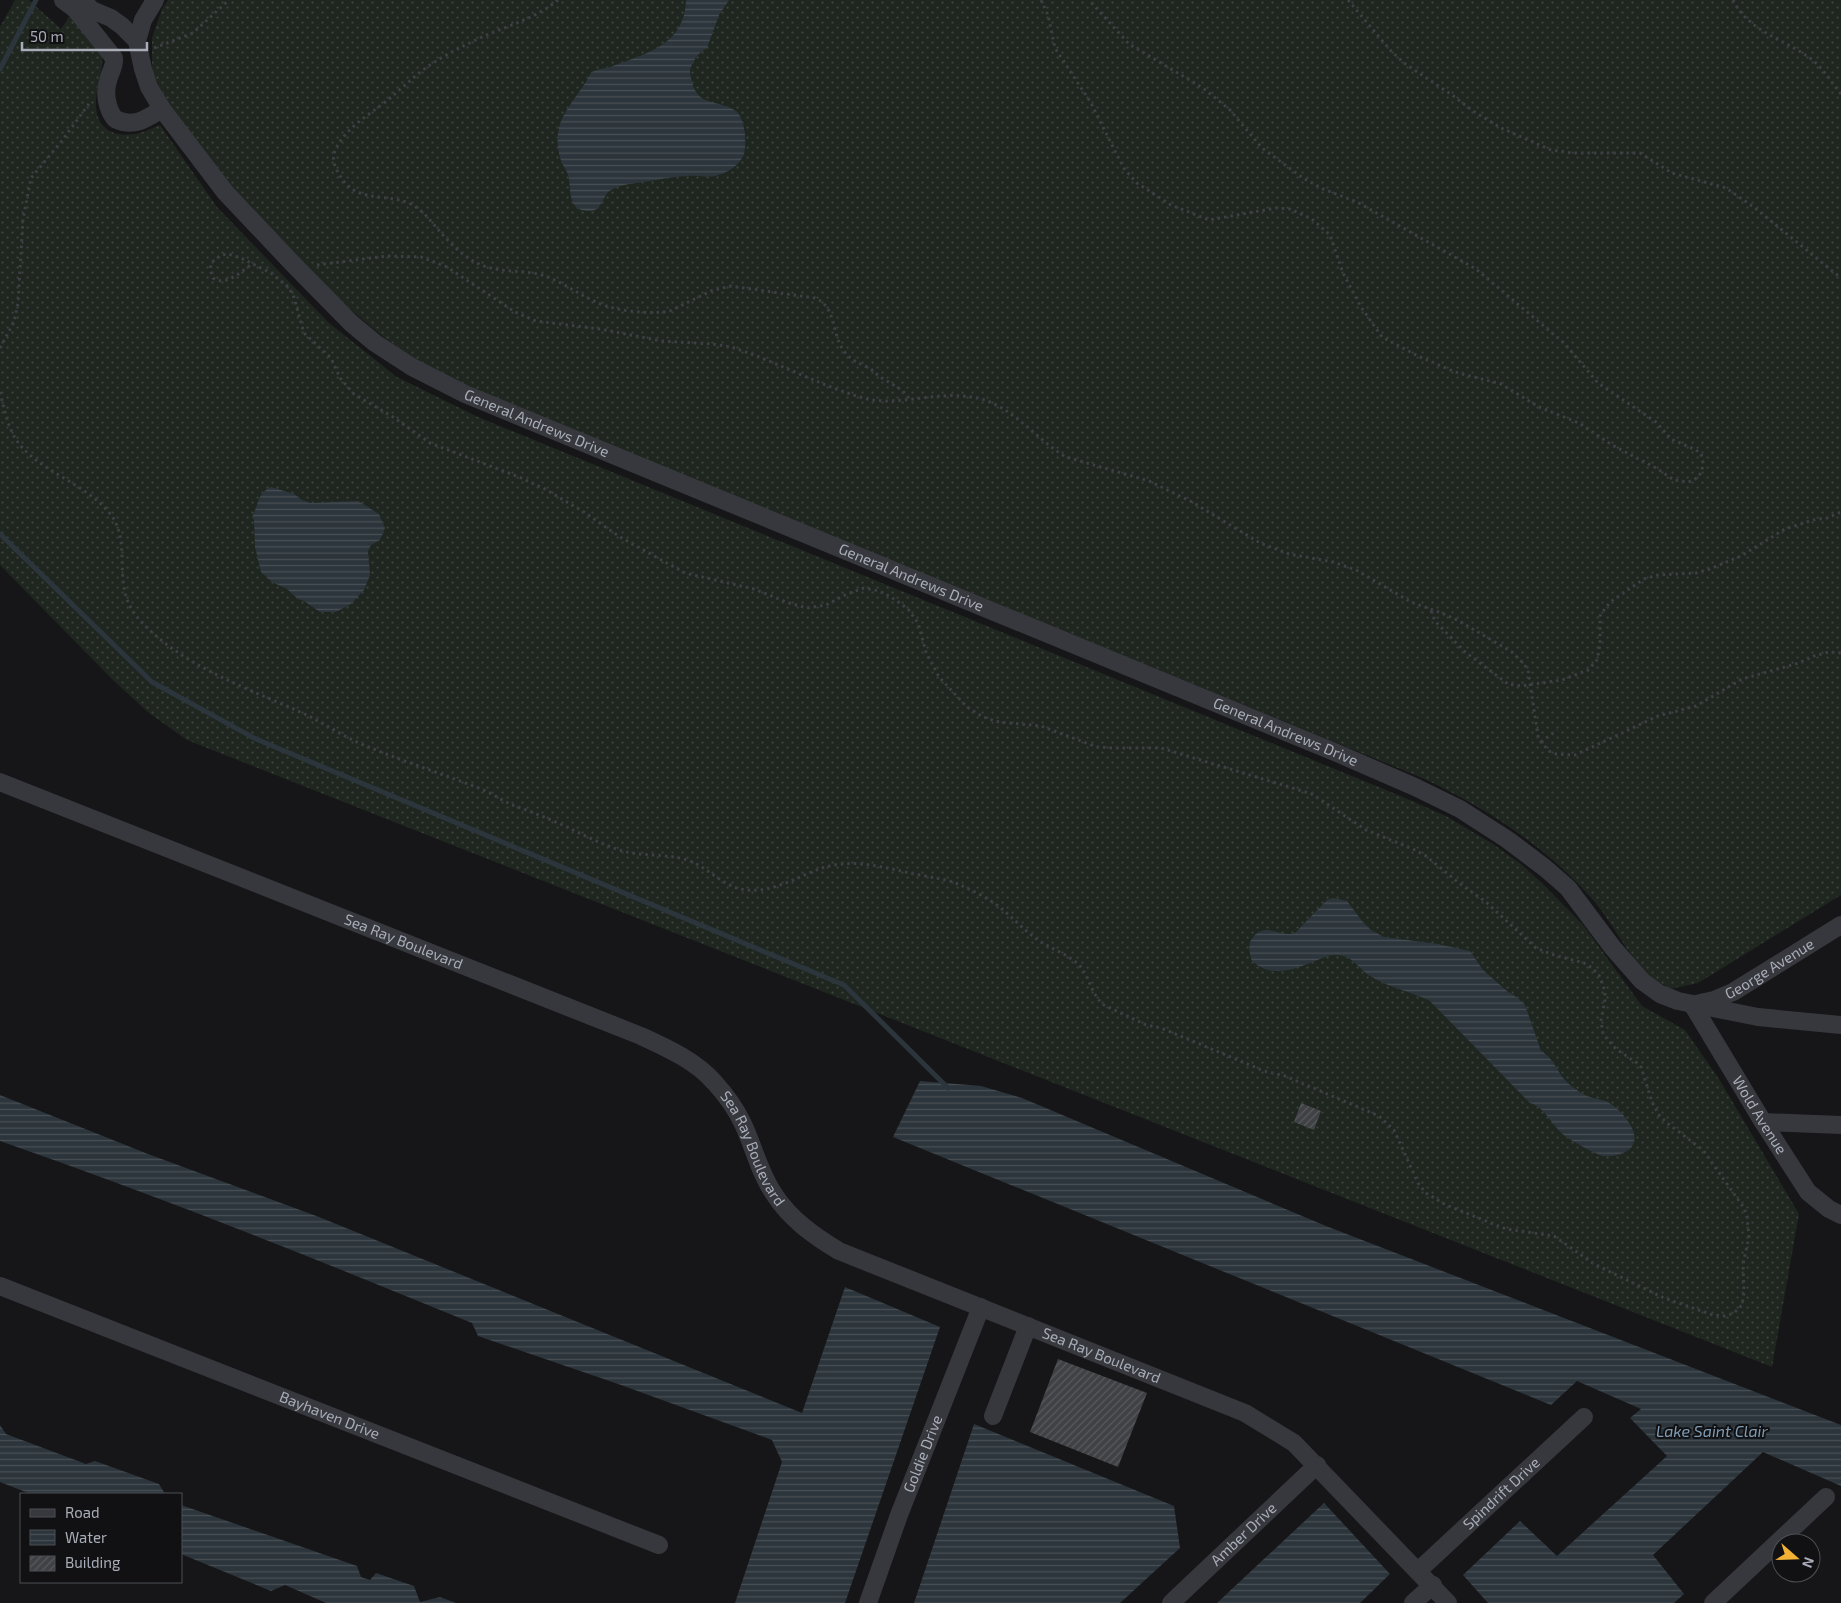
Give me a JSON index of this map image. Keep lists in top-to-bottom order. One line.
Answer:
{"streets":{"street":["General Andrews Drive","Sea Ray Boulevard","George Avenue","Wold Avenue","Bayhaven Drive","Goldie Drive","Spindrift Drive","Amber Drive"]},"crossings":[["General Andrews Drive","George Avenue"],["General Andrews Drive","Wold Avenue"],["Sea Ray Boulevard","Goldie Drive"],["Sea Ray Boulevard","Spindrift Drive"],["Sea Ray Boulevard","Amber Drive"],["George Avenue","Wold Avenue"]],"water":["Lake Saint Clair"],"legend":["Road","Water","Building"],"scale_bar":"50 m","north":"right"}
